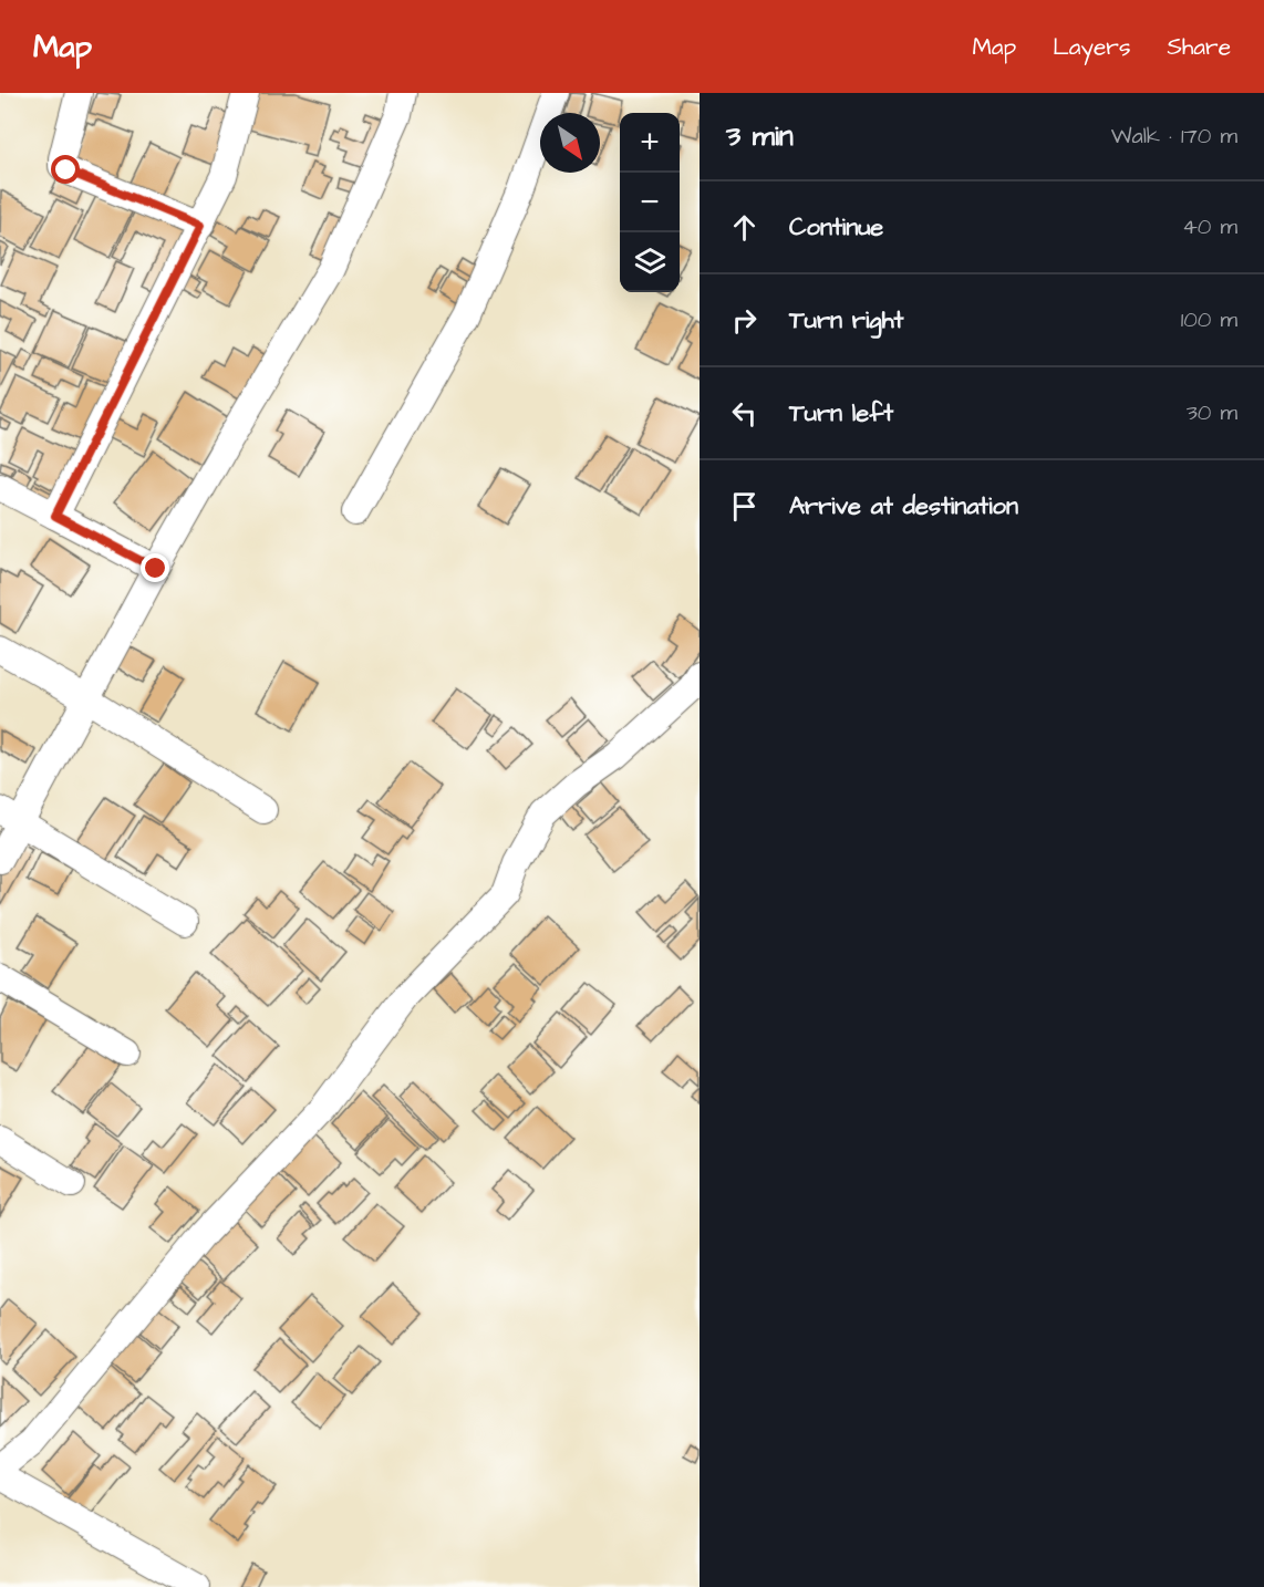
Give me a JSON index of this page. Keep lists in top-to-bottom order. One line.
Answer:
{"north":"bottom right","page":{"header":"Map","nav":["Map","Layers","Share"],"heading":["3 min","Walk · 170 m"],"map_buttons":["+","−"],"list":[["Continue","40 m"],["Turn right","100 m"],["Turn left","30 m"],"Arrive at destination"]}}
